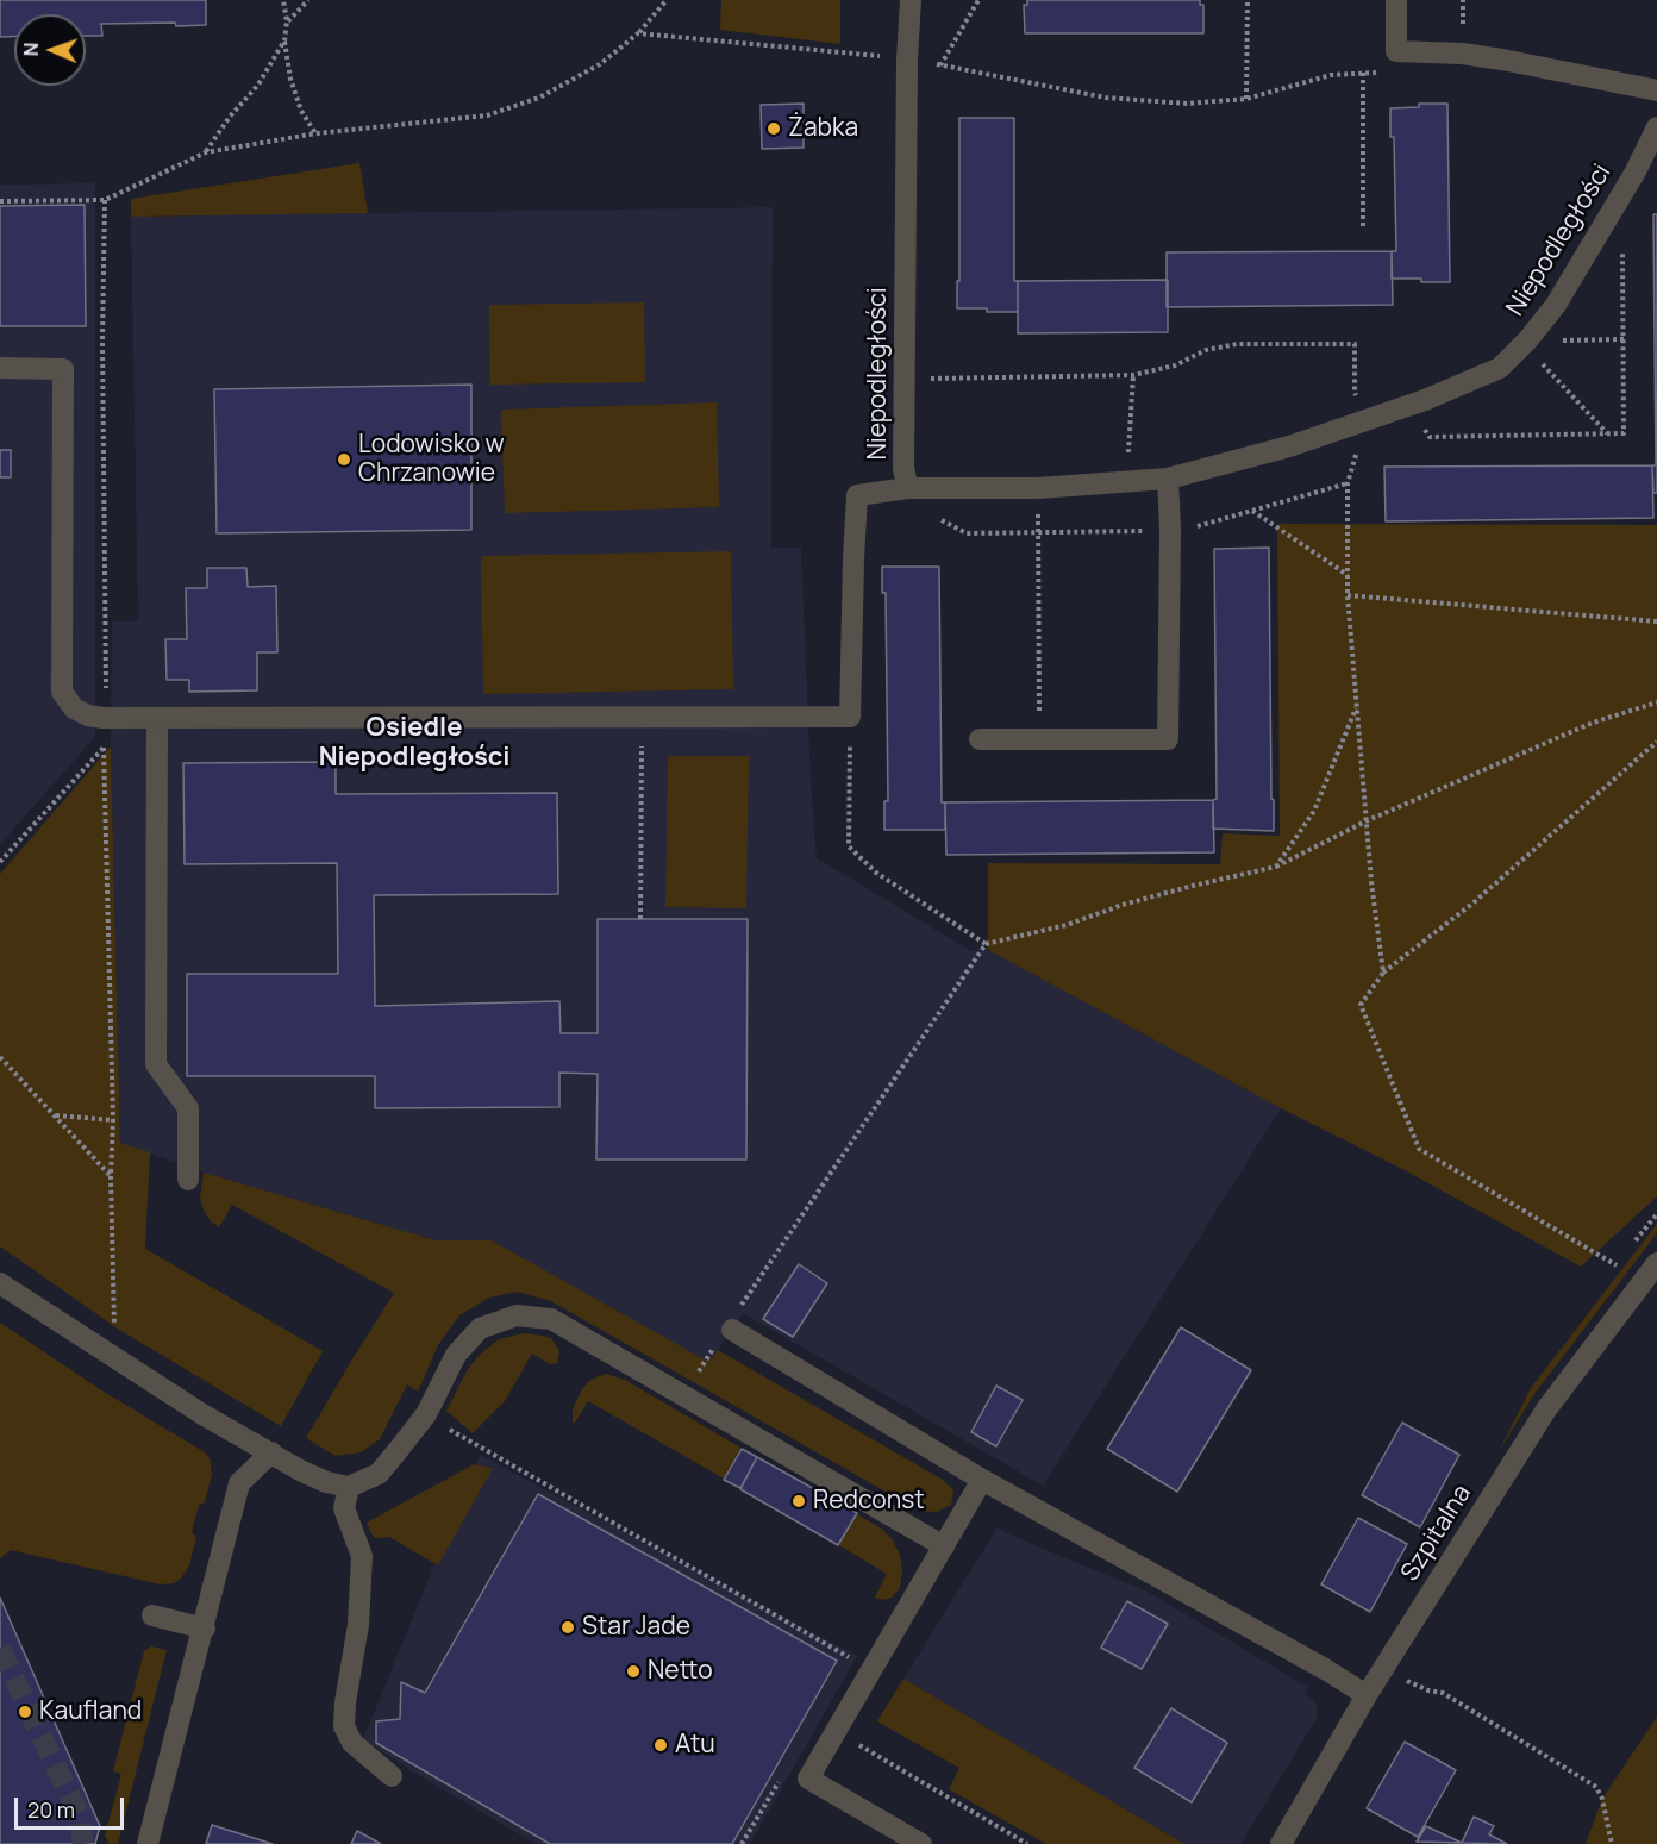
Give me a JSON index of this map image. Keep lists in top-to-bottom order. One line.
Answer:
{"streets":{"street":["Niepodległości","Szpitalna"]},"districts":["Osiedle Niepodległości"],"places":["Żabka","Lodowisko w Chrzanowie","Redconst","Star Jade","Netto","Kaufland","Atu"],"scale_bar":"20 m","north":"left"}
